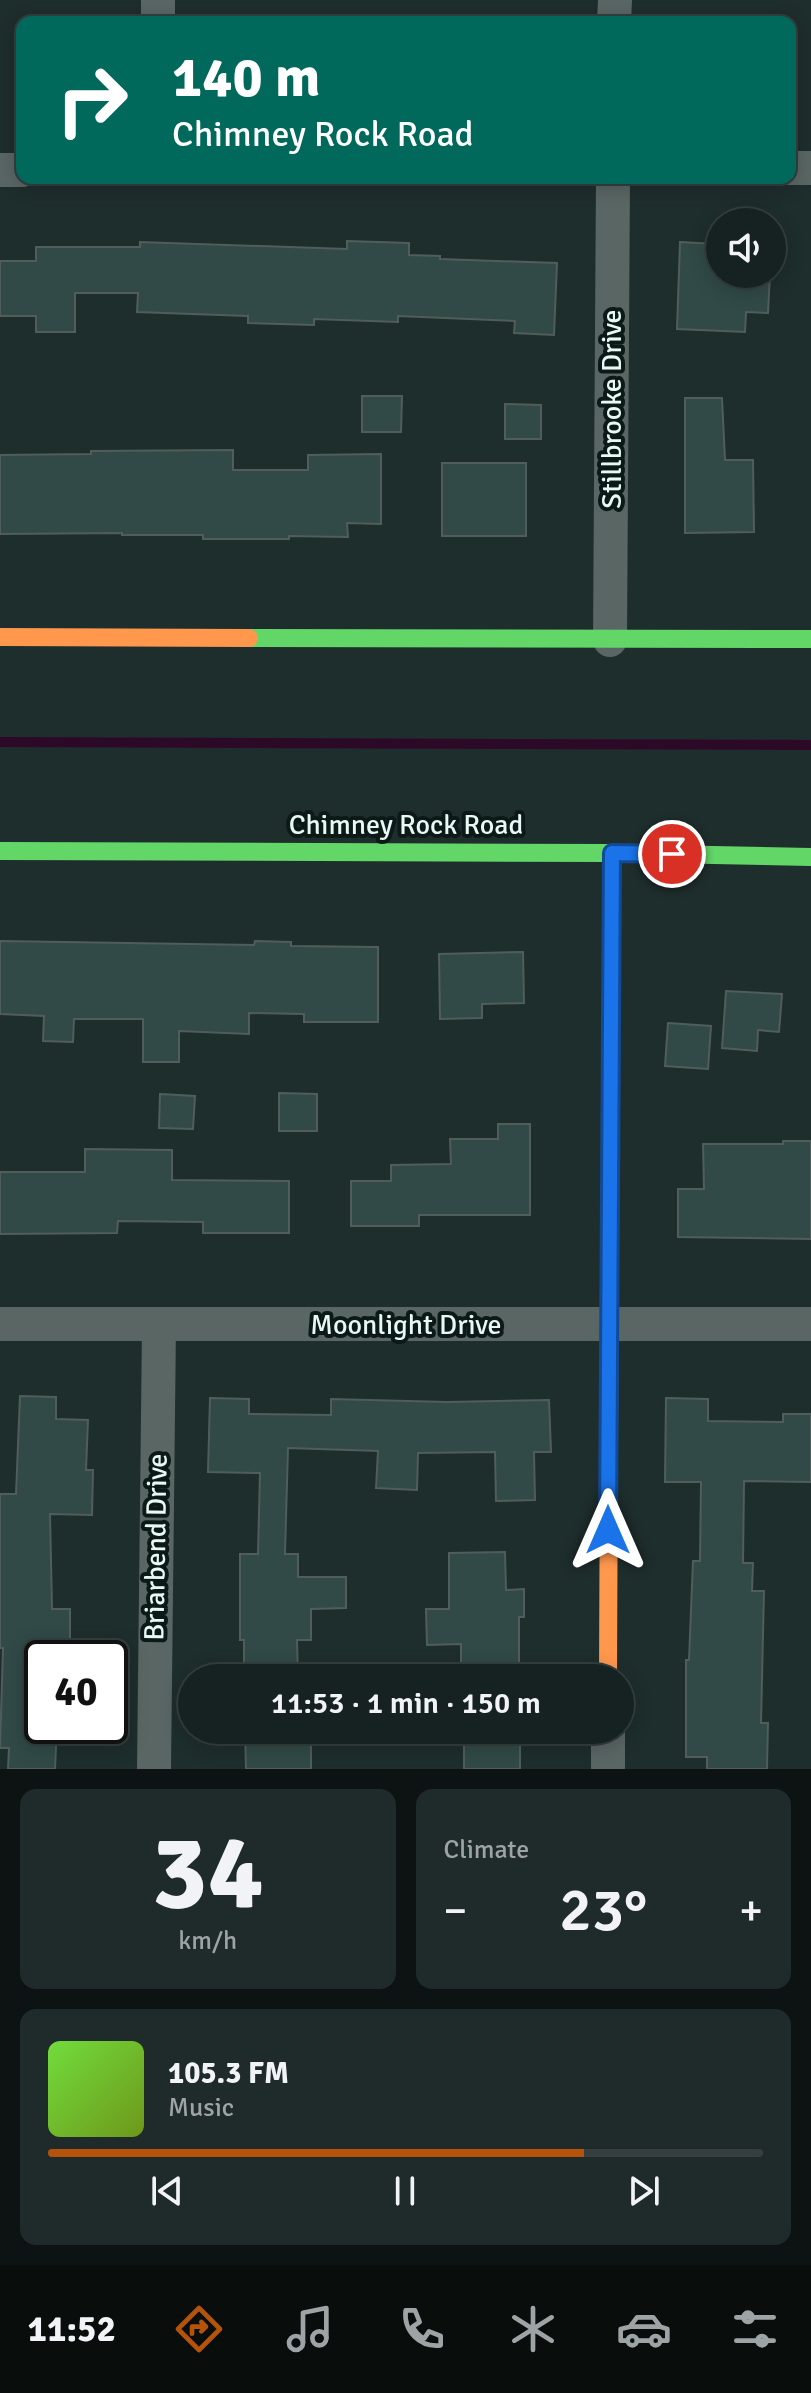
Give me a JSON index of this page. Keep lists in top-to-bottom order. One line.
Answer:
{"streets":{"main road":["Chimney Rock Road"],"street":["Stillbrooke Drive","Moonlight Drive","Briarbend Drive"]},"crossings":[["Moonlight Drive","Briarbend Drive"]],"page":{"turn":["140 m","Chimney Rock Road"],"limit":"40","trip":"11:53 · 1 min · 150 m","tile":[["34","km/h"],"Climate"],"heat":["−","23°","+"],"song":["105.3 FM","Music"],"tabs":"11:52"}}
